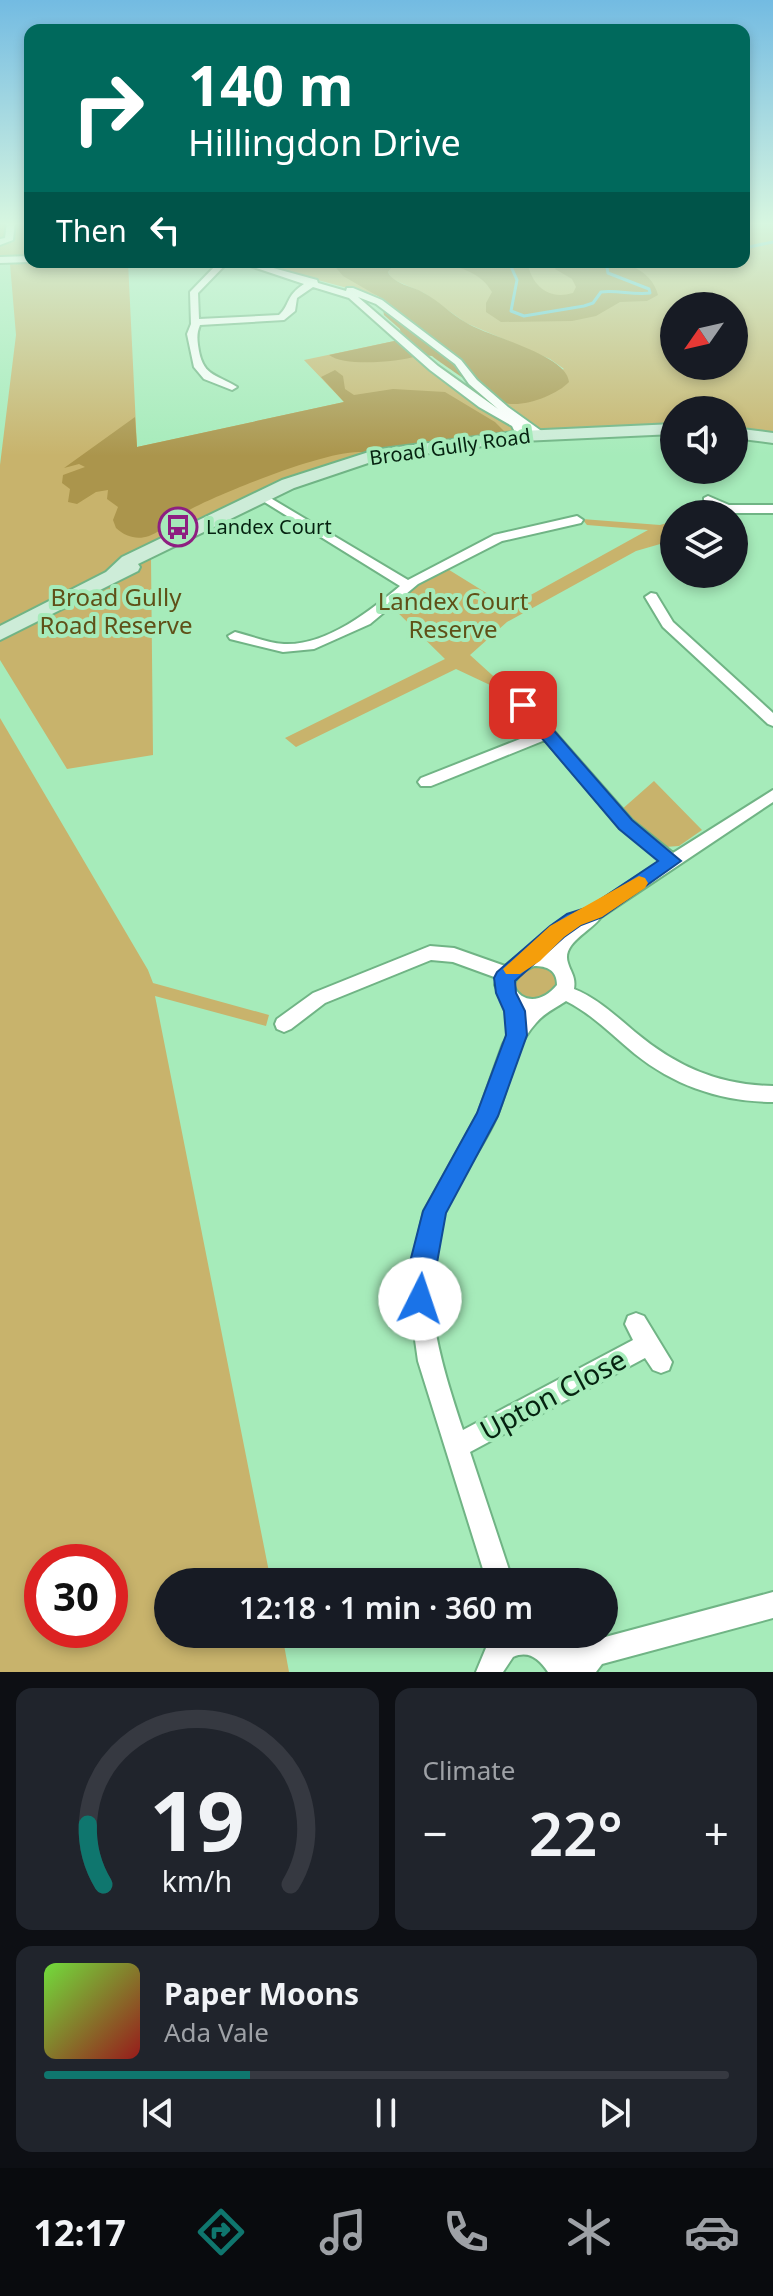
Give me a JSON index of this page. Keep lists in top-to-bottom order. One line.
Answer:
{"streets":{"street":["Broad Gully Road","Upton Close"]},"parks":["Broad Gully Road Reserve","Landex Court Reserve"],"places":{"bus stop":["Landex Court"]},"north":"bottom left","page":{"turn":["140 m","Hillingdon Drive"],"then":"Then","limit":"30","trip":"12:18 · 1 min · 360 m","tile":"Climate","heat":["−","22°","+"],"song":["Paper Moons","Ada Vale"],"tabs":"12:17","gauge":["19","km/h"]}}
